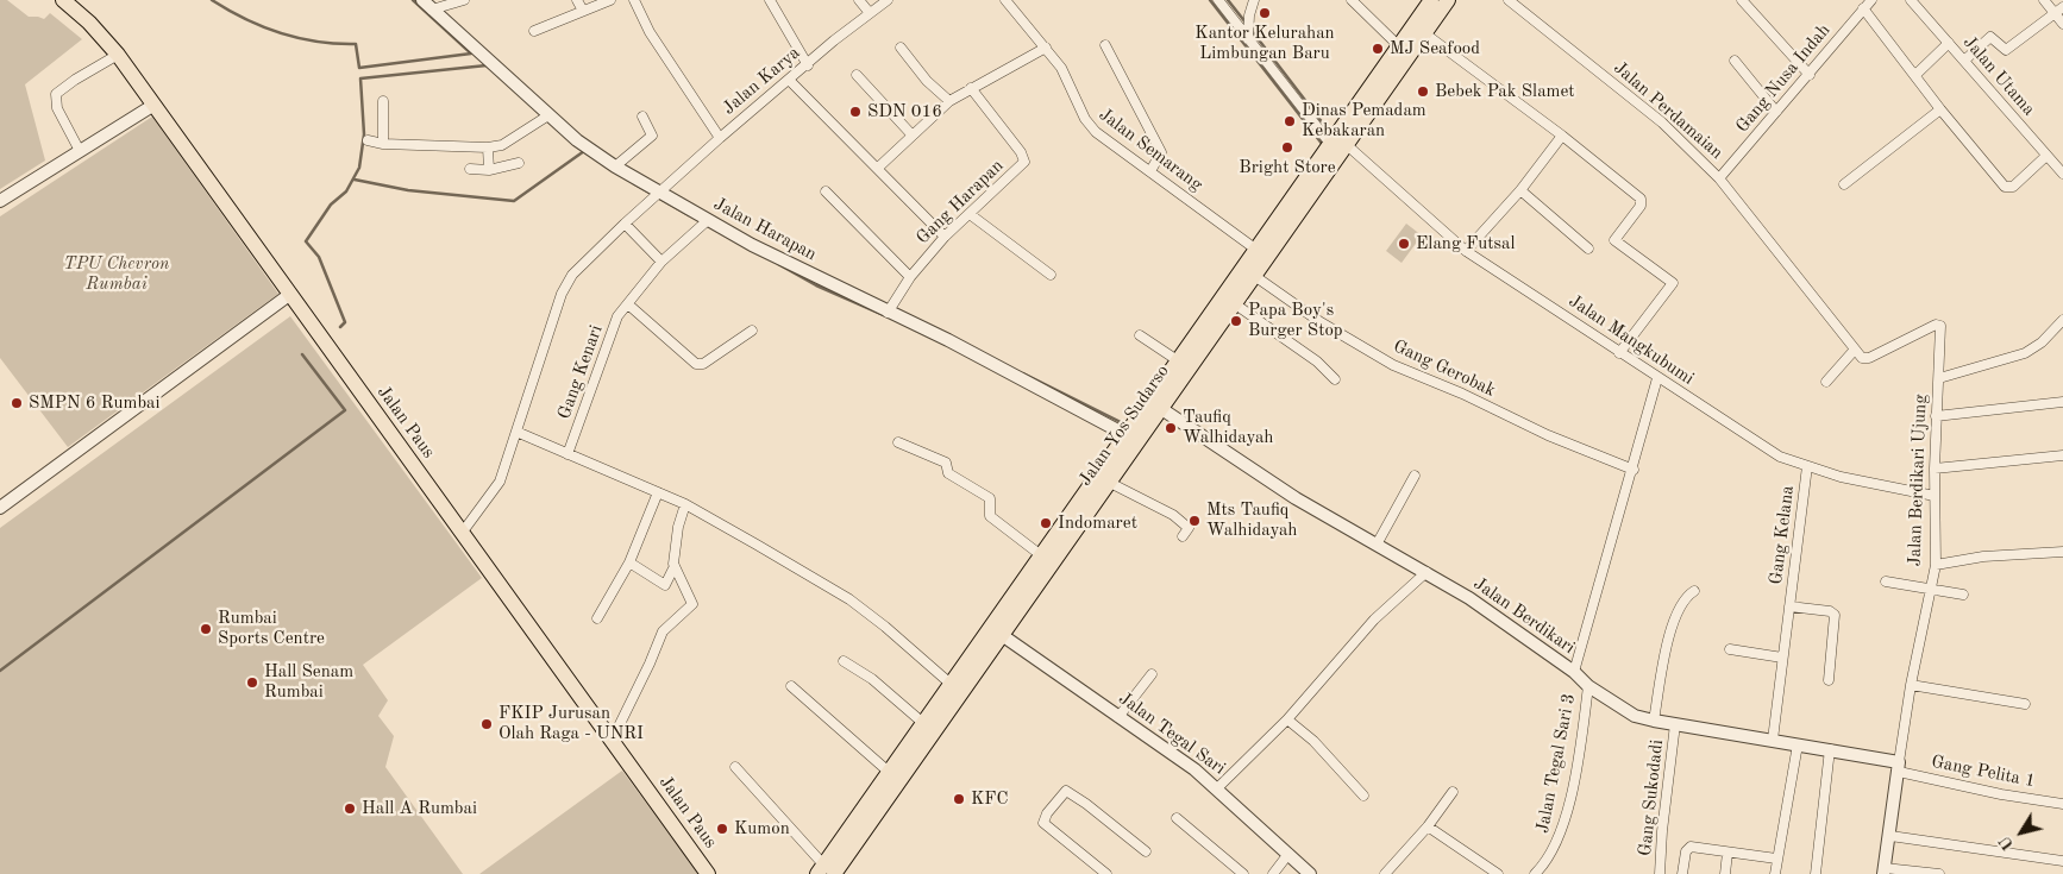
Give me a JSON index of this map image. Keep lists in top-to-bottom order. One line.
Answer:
{"streets":{"main road":["Jalan Paus","Jalan Yos Sudarso"],"street":["Jalan Utama","Gang Nusa Indah","Jalan Karya","Jalan Perdamaian","Jalan Semarang","Gang Harapan","Jalan Harapan","Jalan Mangkubumi","Gang Gerobak","Gang Kenari","Jalan Berdikari Ujung","Gang Kelana","Jalan Berdikari","Jalan Tegal Sari","Jalan Tegal Sari 3","Gang Pelita 1","Gang Sukodadi"]},"crossings":[["Gang Nusa Indah","Jalan Perdamaian"],["Jalan Karya","Jalan Harapan"],["Jalan Karya","Jalan Paus"],["Jalan Perdamaian","Jalan Berdikari Ujung"],["Jalan Semarang","Jalan Yos Sudarso"],["Gang Harapan","Jalan Harapan"],["Jalan Harapan","Gang Kenari"],["Jalan Harapan","Jalan Yos Sudarso"],["Jalan Mangkubumi","Jalan Yos Sudarso"],["Jalan Mangkubumi","Jalan Berdikari Ujung"],["Jalan Mangkubumi","Gang Kelana"],["Gang Gerobak","Jalan Yos Sudarso"],["Jalan Yos Sudarso","Jalan Berdikari"],["Jalan Yos Sudarso","Jalan Tegal Sari"],["Jalan Berdikari Ujung","Jalan Berdikari"],["Jalan Berdikari Ujung","Gang Pelita 1"],["Gang Kelana","Jalan Berdikari"],["Jalan Berdikari","Jalan Tegal Sari 3"],["Jalan Berdikari","Gang Pelita 1"],["Jalan Berdikari","Gang Sukodadi"]],"parks":["TPU Chevron Rumbai"],"places":["Kantor Kelurahan Limbungan Baru","MJ Seafood","Bebek Pak Slamet","SDN 016","Dinas Pemadam Kebakaran","Bright Store","Elang Futsal","Papa Boy's Burger Stop","SMPN 6 Rumbai","Taufiq Walhidayah","Mts Taufiq Walhidayah","Indomaret","Rumbai Sports Centre","Hall Senam Rumbai","FKIP Jurusan Olah Raga - UNRI","KFC","Hall A Rumbai","Kumon"],"north":"bottom left"}
